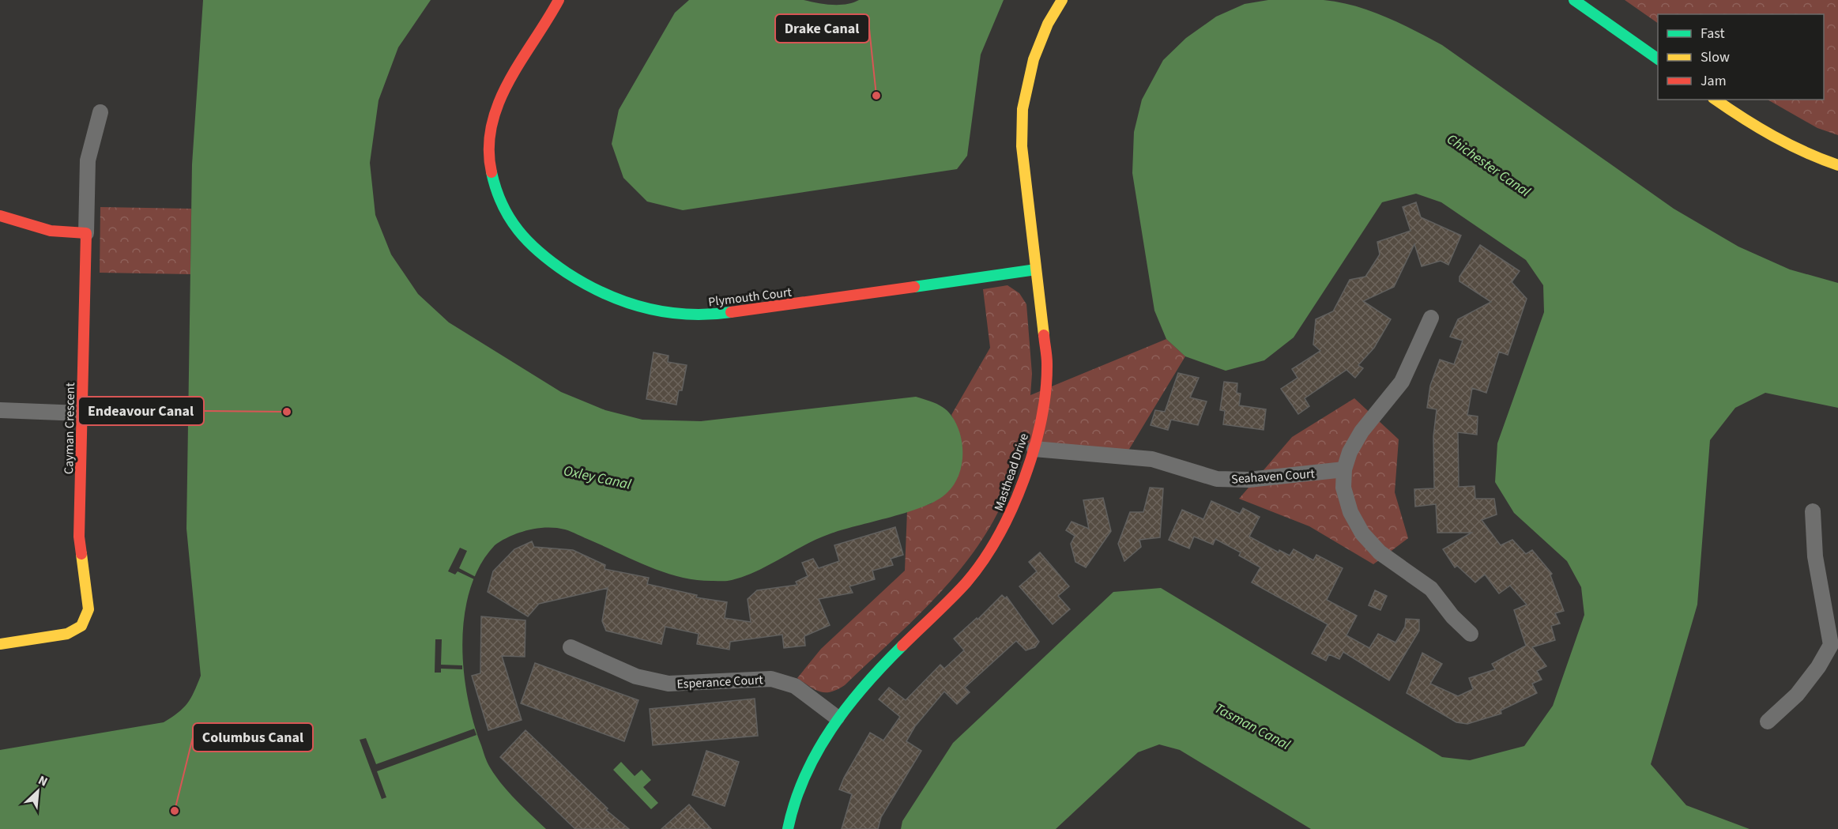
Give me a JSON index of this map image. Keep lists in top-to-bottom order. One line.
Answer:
{"streets":{"street":["Plymouth Court","Cayman Crescent","Masthead Drive","Seahaven Court","Esperance Court"]},"crossings":[["Plymouth Court","Masthead Drive"],["Masthead Drive","Seahaven Court"],["Masthead Drive","Esperance Court"]],"water":["Chichester Canal","Oxley Canal","Tasman Canal"],"places":["Drake Canal","Endeavour Canal","Columbus Canal"],"legend":["Fast","Slow","Jam"],"north":"top right"}
